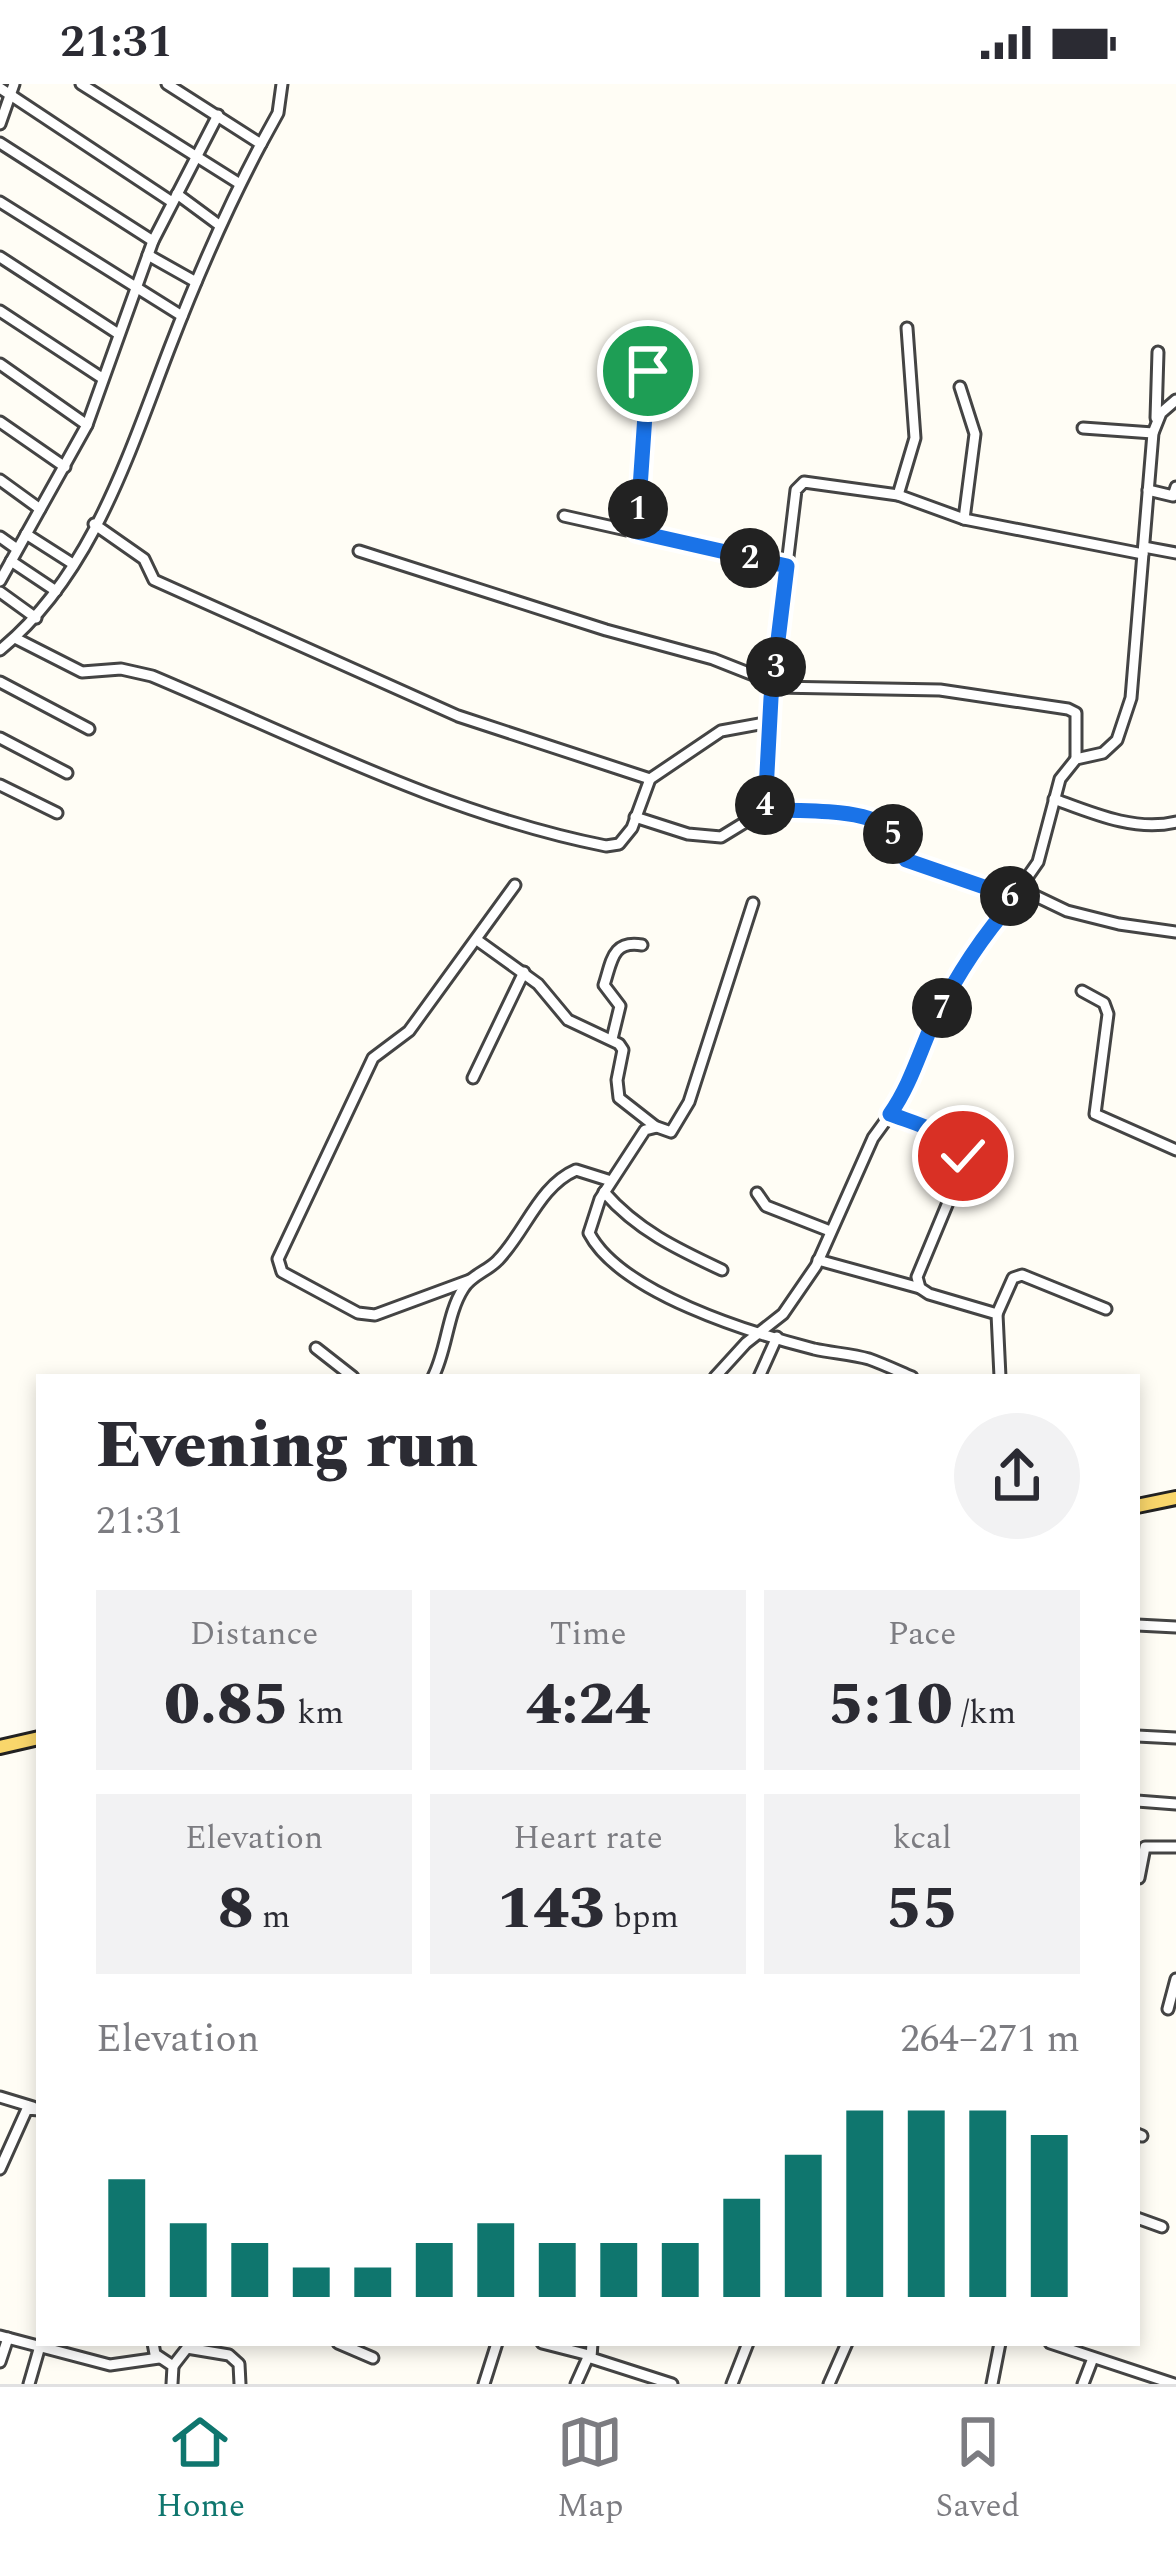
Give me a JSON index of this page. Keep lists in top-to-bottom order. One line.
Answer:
{"page":{"status":"21:31","pins":["1","2","3","4","5","6","7"],"heading":["Evening run","21:31"],"stats":[["Distance","0.85 km"],["Time","4:24"],["Pace","5:10 /km"],["Elevation","8 m"],["Heart rate","143 bpm"],["kcal","55"]],"chart":["Elevation","264–271 m"],"tabs":["Home","Map","Saved"]}}
